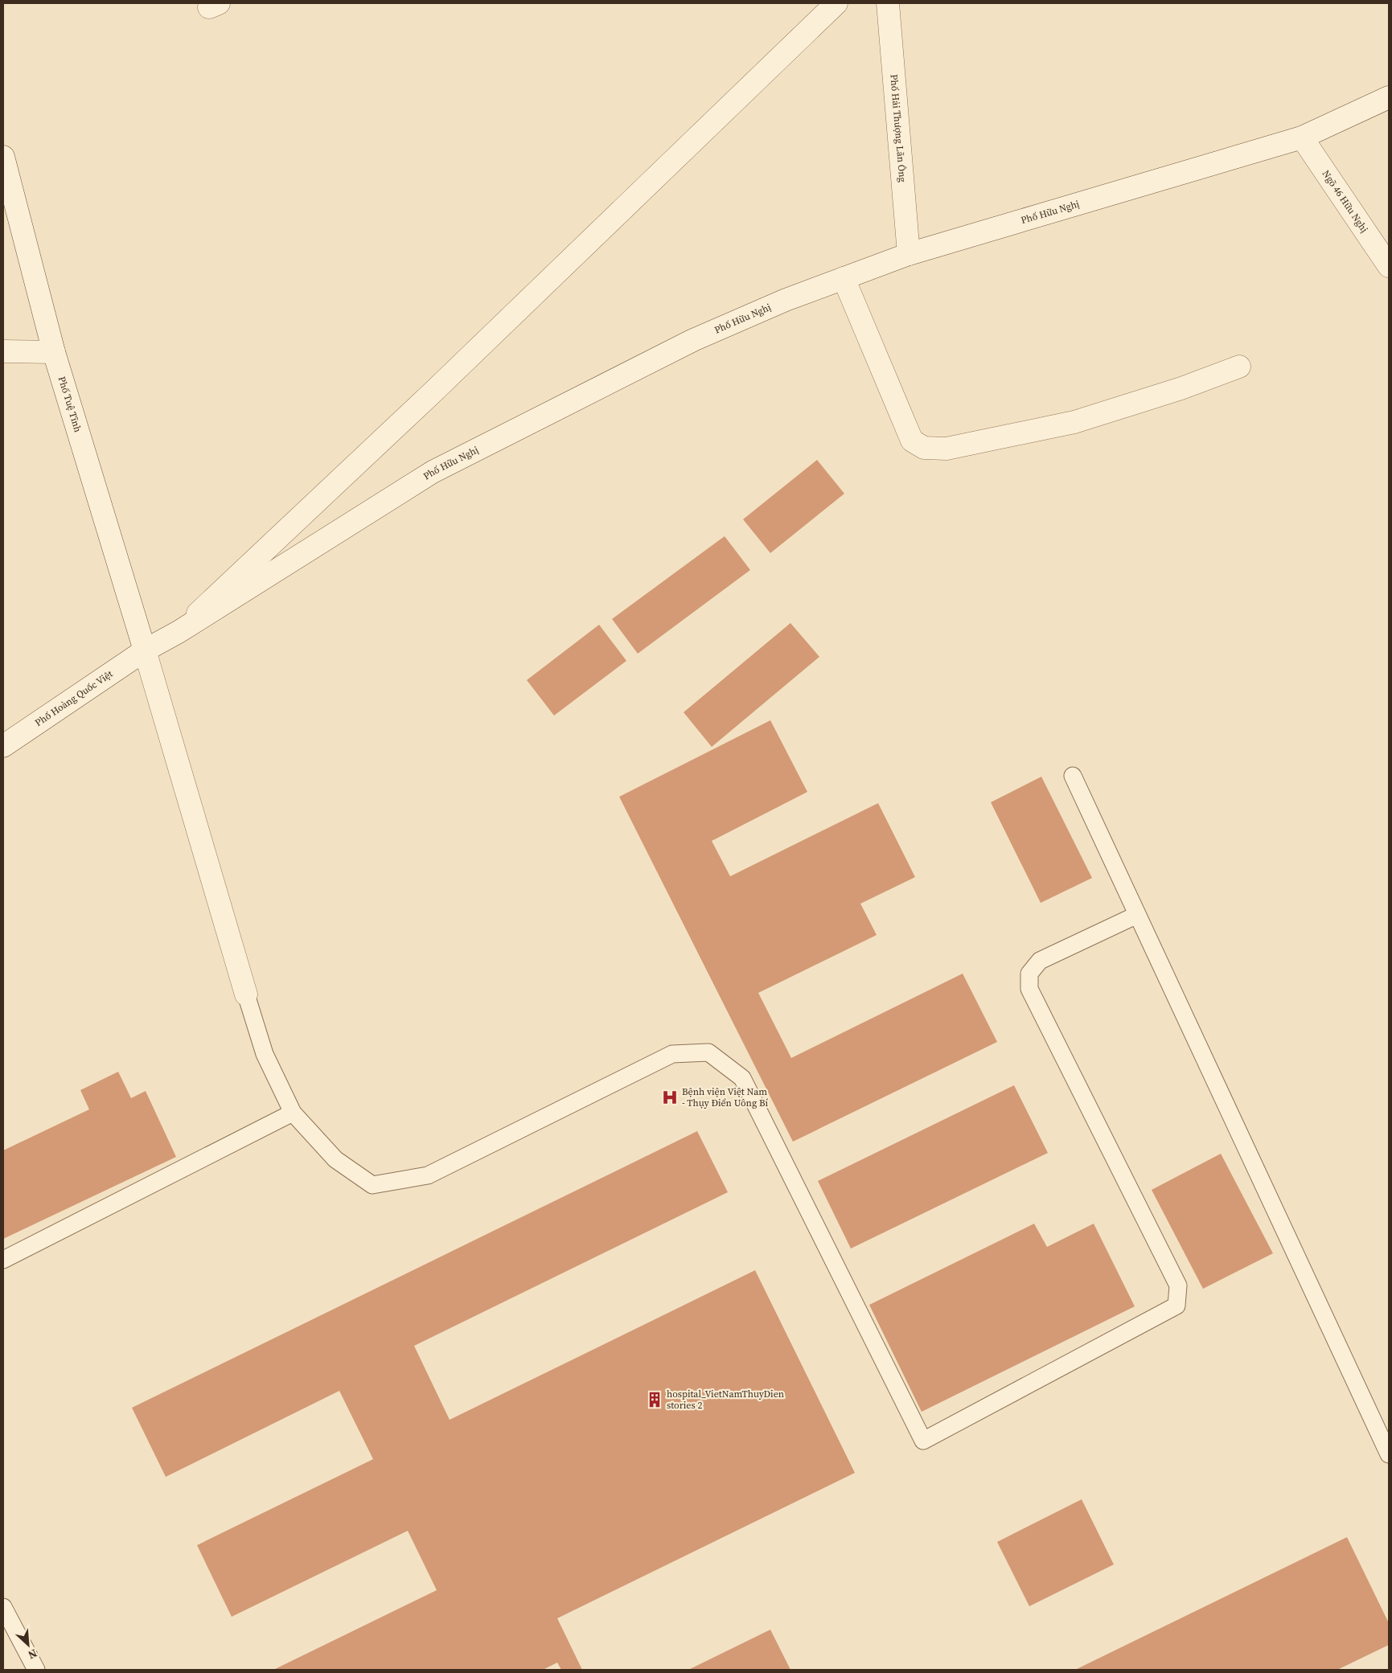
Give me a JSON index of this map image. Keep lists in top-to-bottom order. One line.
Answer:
{"streets":{"street":["Phố Hải Thượng Lãn Ông","Ngõ 46 Hữu Nghị","Phố Hữu Nghị","Phố Tuệ Tĩnh","Phố Hoàng Quốc Việt"]},"crossings":[["Phố Hải Thượng Lãn Ông","Phố Hữu Nghị"],["Ngõ 46 Hữu Nghị","Phố Hữu Nghị"],["Phố Hữu Nghị","Phố Tuệ Tĩnh"],["Phố Hữu Nghị","Phố Hoàng Quốc Việt"],["Phố Tuệ Tĩnh","Phố Hoàng Quốc Việt"]],"places":{"hospital":["Bệnh viện Việt Nam - Thụy Điển Uông Bí"],"building":["hospital_VietNamThuyDien stories 2"]},"north":"bottom right"}
